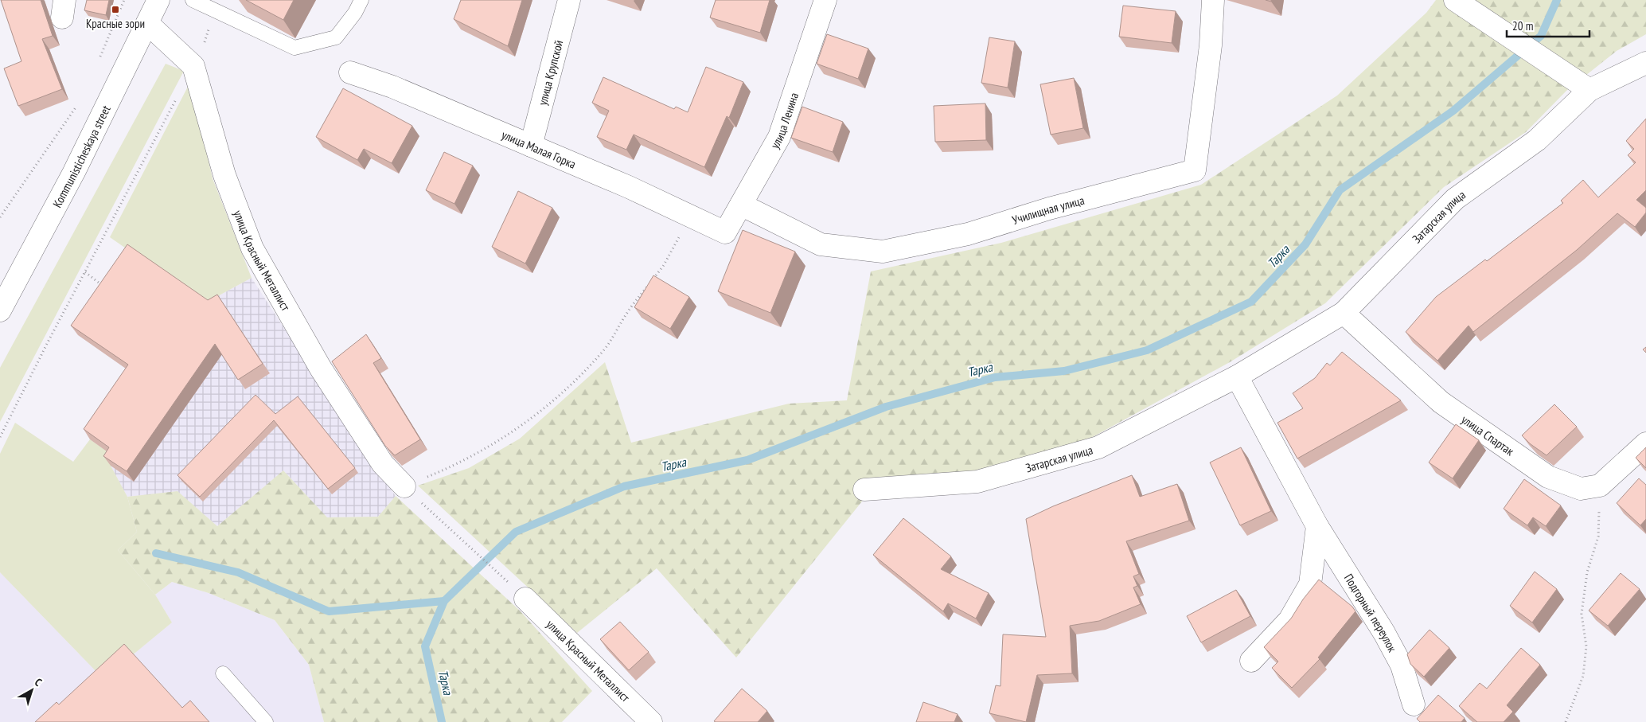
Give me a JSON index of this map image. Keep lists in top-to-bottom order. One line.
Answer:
{"streets":{"street":["улица Крупской","улица Ленина","улица Малая Горка","Kommunisticheskaya street","Училищная улица","Затарская улица","улица Красный Металлист","улица Спартак","Подгорный переулок"]},"crossings":[["улица Крупской","улица Малая Горка"],["улица Ленина","улица Малая Горка"],["улица Ленина","Училищная улица"],["Затарская улица","улица Спартак"]],"water":["Тарка"],"places":{"transit":["Красные зори"]},"scale_bar":"20 m","north":"top right"}
